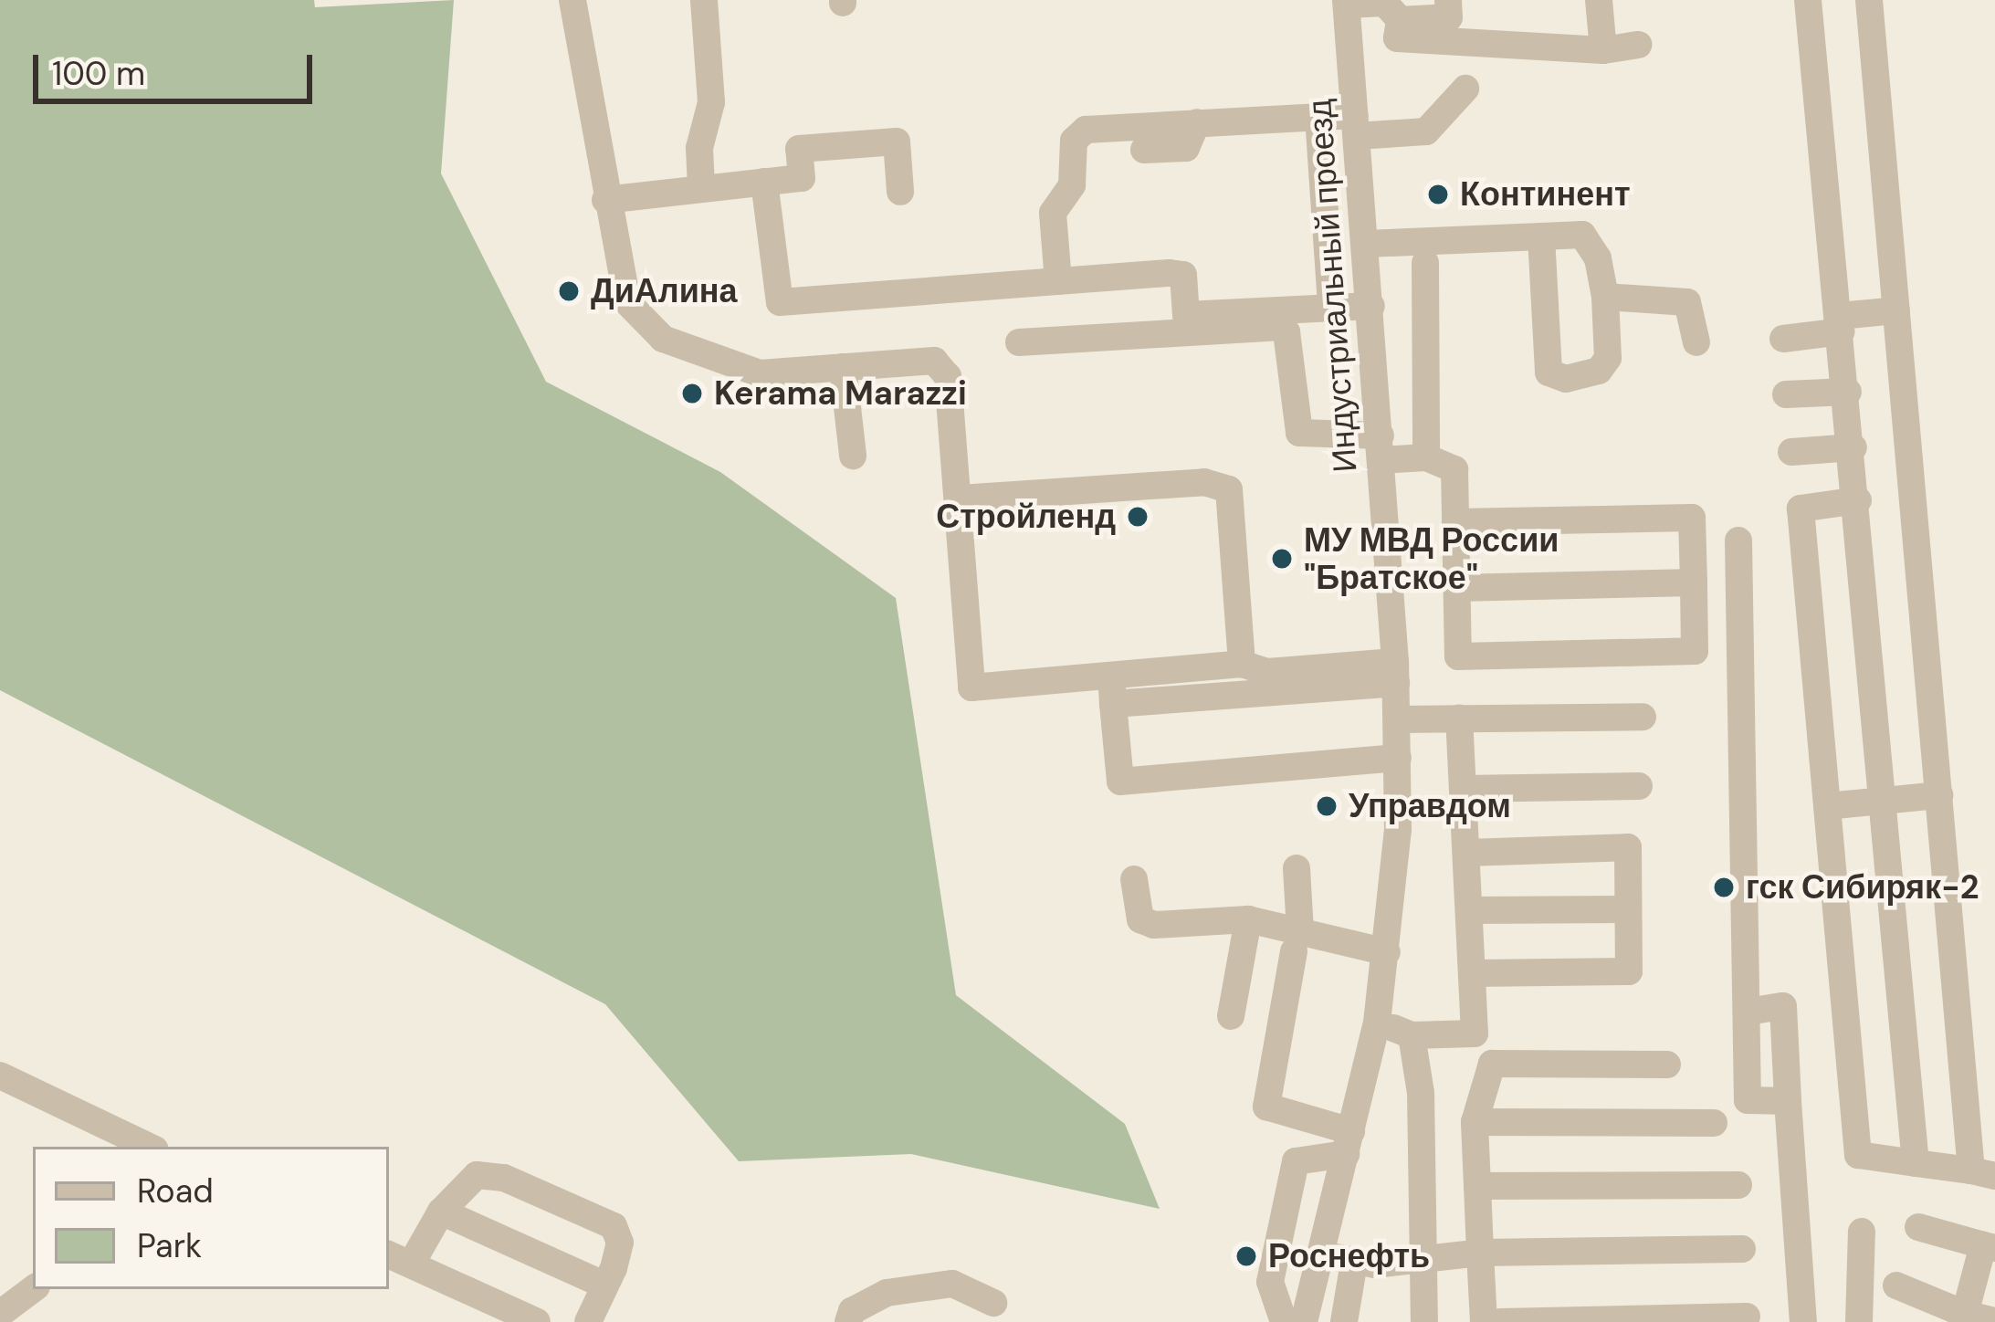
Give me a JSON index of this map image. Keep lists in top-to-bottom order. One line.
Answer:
{"streets":{"street":["Индустриальный проезд"]},"places":["Континент","ДиАлина","Kerama Marazzi","Стройленд","МУ МВД России \"Братское\"","Управдом","гск Сибиряк-2","Роснефть"],"legend":["Road","Park"],"scale_bar":"100 m"}
